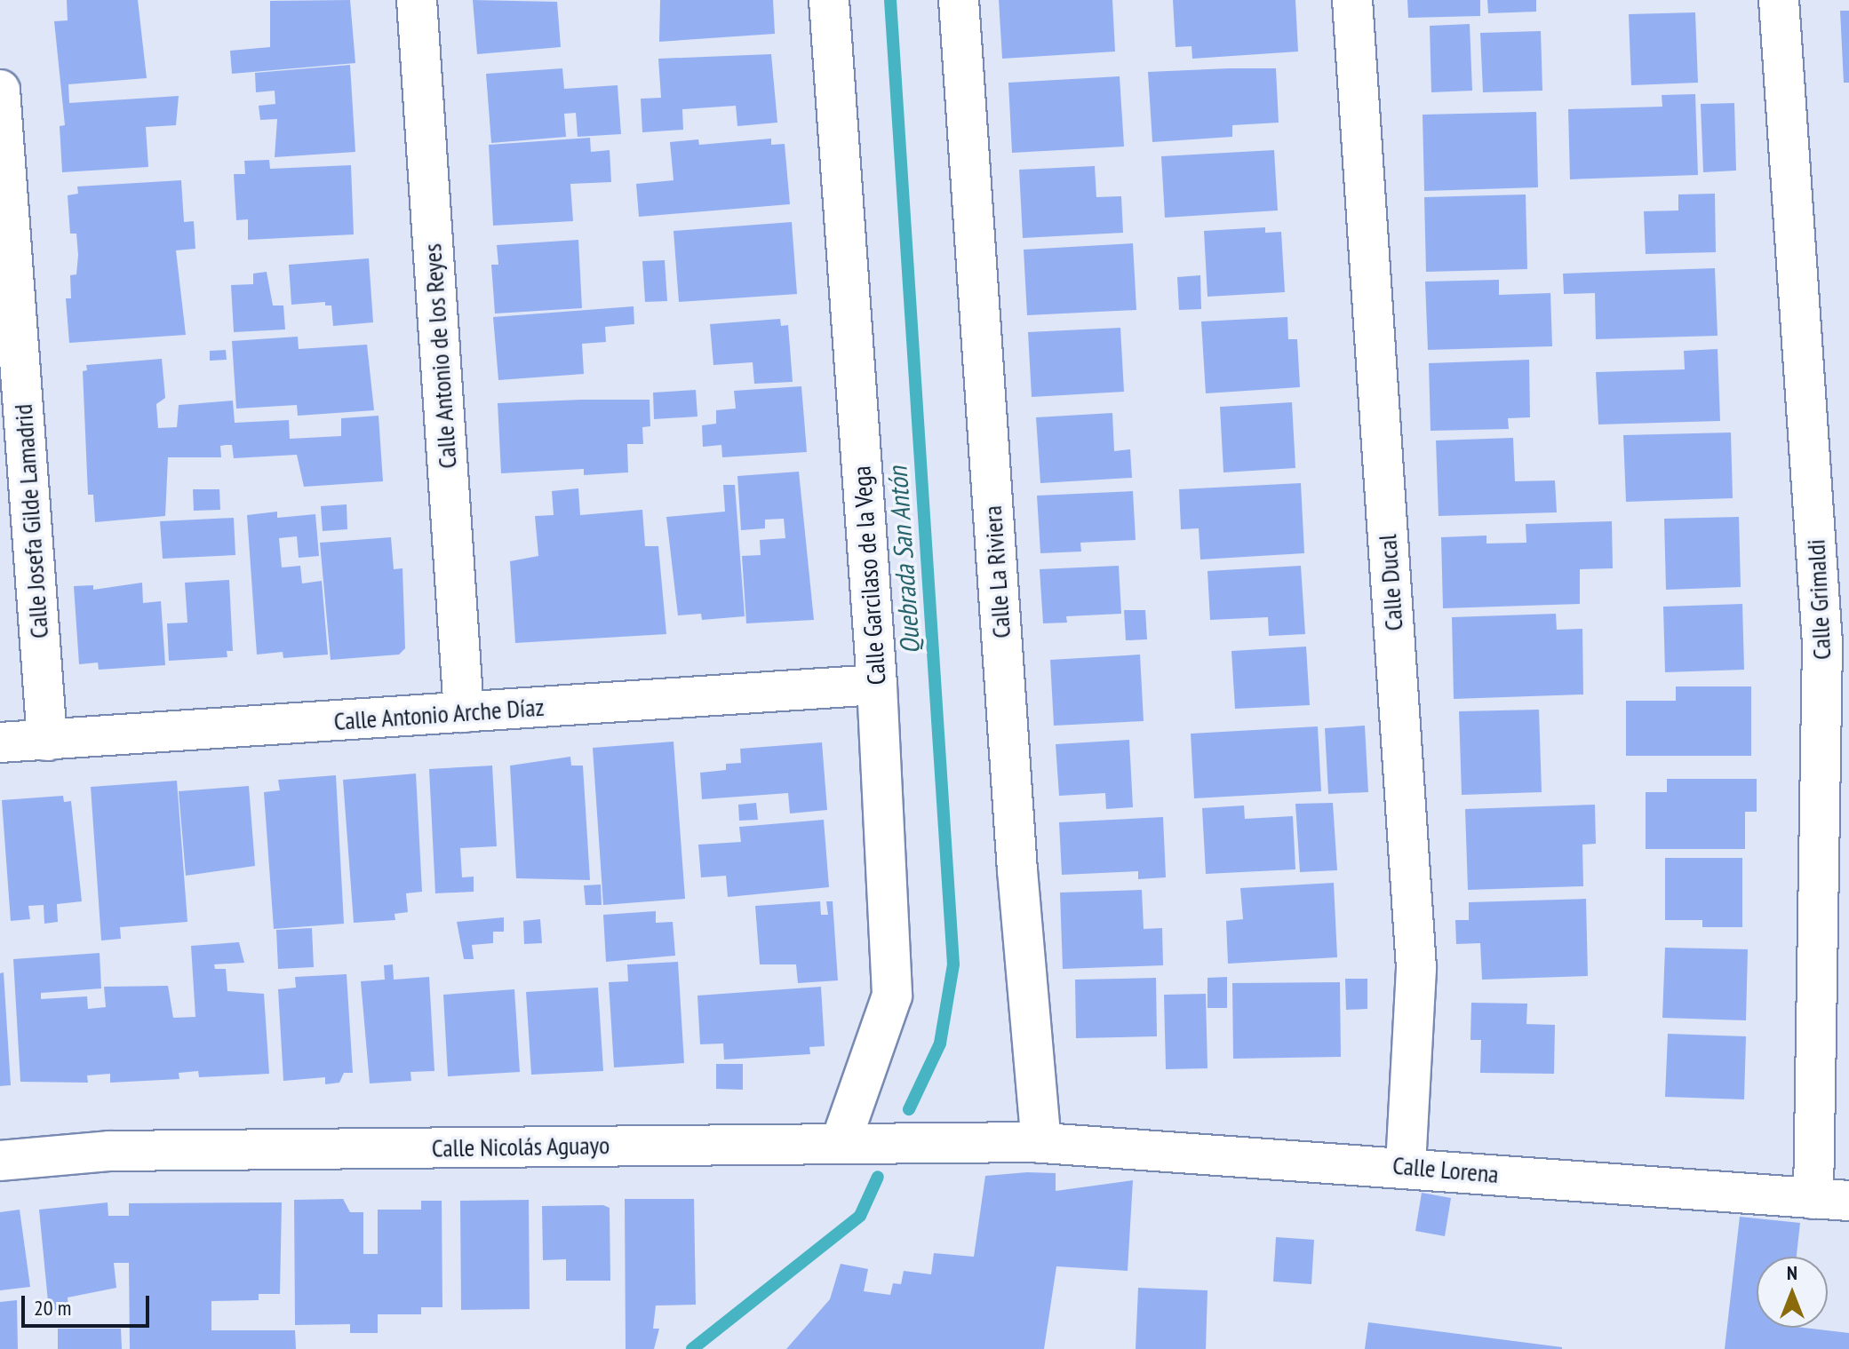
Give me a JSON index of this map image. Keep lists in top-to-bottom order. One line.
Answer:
{"streets":{"street":["Calle Antonio de los Reyes","Calle Josefa Gilde Lamadrid","Calle La Riviera","Calle Garcilaso de la Vega","Calle Ducal","Calle Grimaldi","Calle Antonio Arche Díaz","Calle Nicolás Aguayo","Calle Lorena"]},"crossings":[["Calle Antonio de los Reyes","Calle Antonio Arche Díaz"],["Calle Josefa Gilde Lamadrid","Calle Antonio Arche Díaz"],["Calle La Riviera","Calle Nicolás Aguayo"],["Calle La Riviera","Calle Lorena"],["Calle Garcilaso de la Vega","Calle Antonio Arche Díaz"],["Calle Garcilaso de la Vega","Calle Nicolás Aguayo"],["Calle Ducal","Calle Lorena"],["Calle Grimaldi","Calle Lorena"],["Calle Nicolás Aguayo","Calle Lorena"]],"water":["Quebrada San Antón"],"scale_bar":"20 m","north":"top"}
